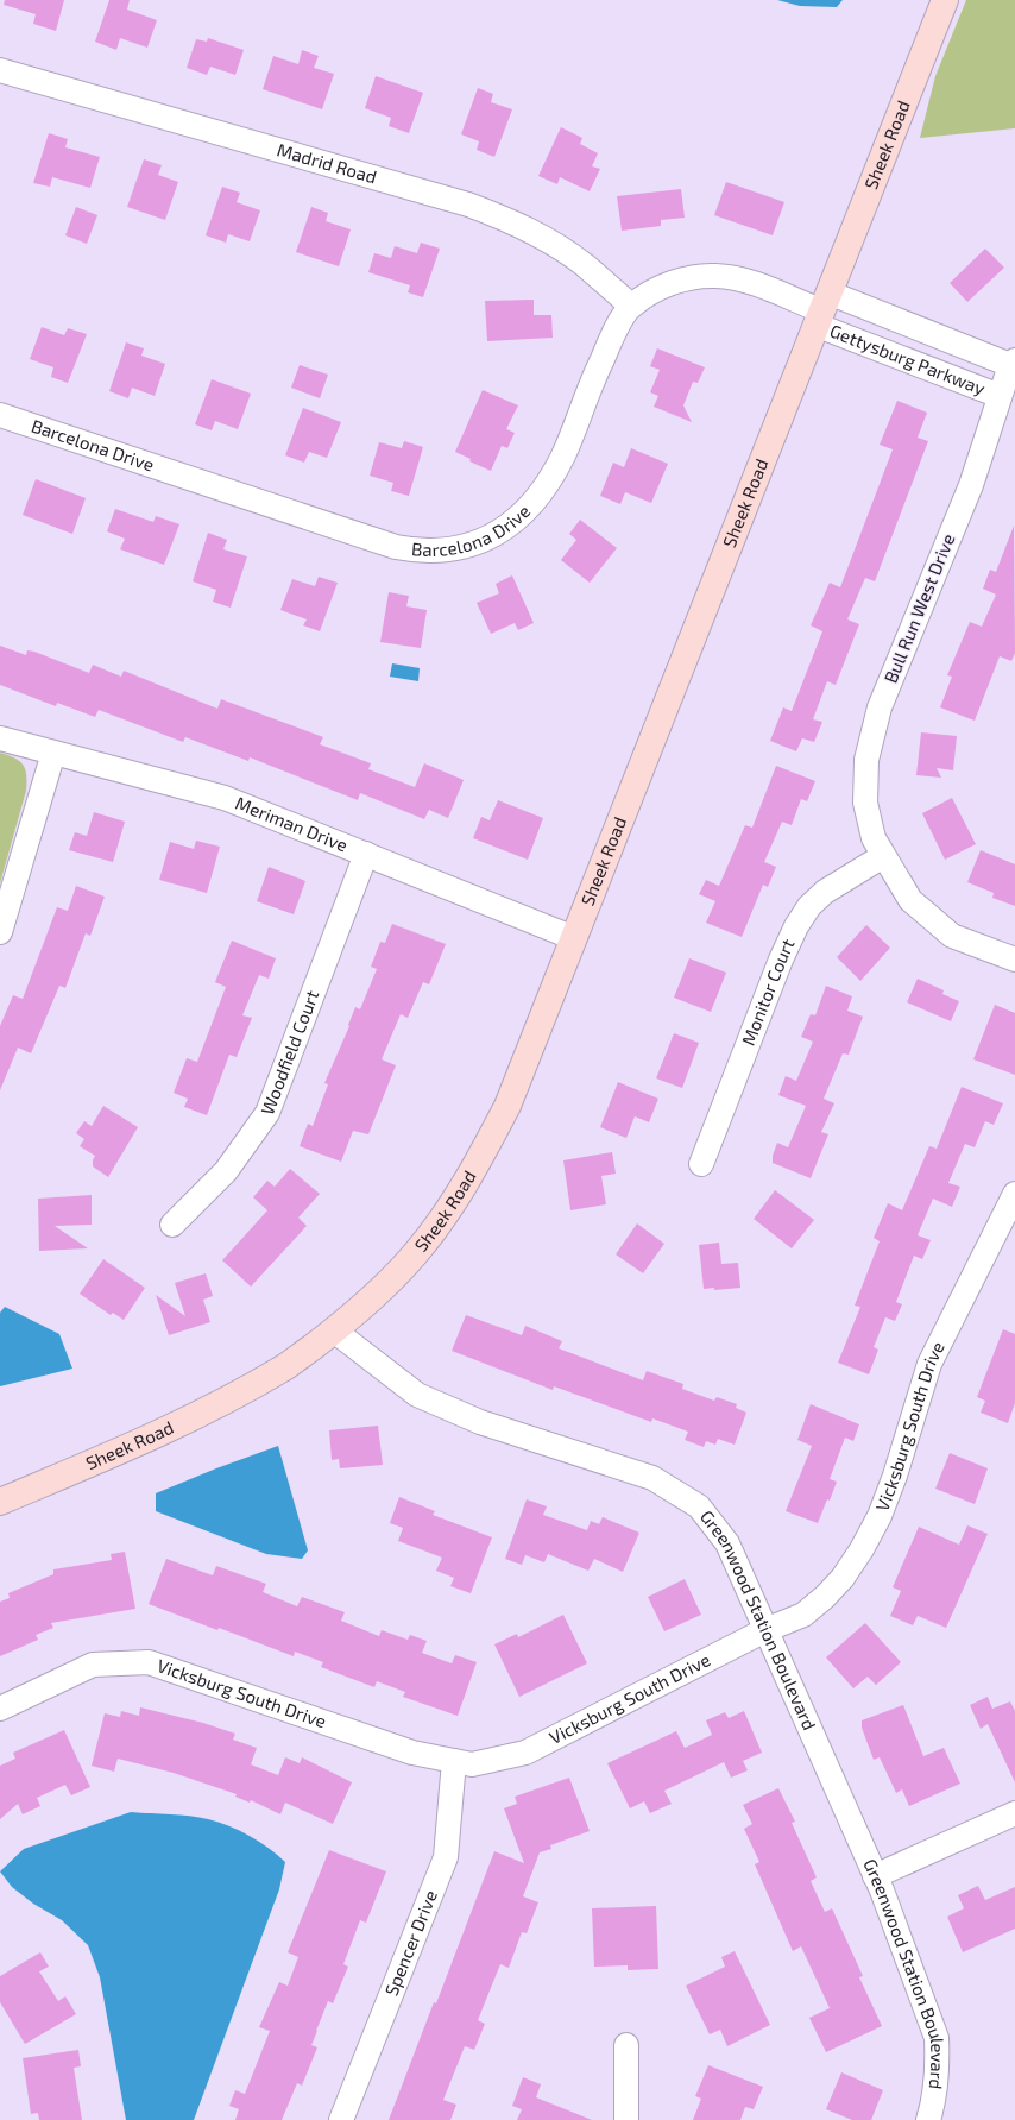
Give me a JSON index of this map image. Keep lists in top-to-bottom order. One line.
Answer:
{"streets":{"street":["Sheek Road","Madrid Road","Gettysburg Parkway","Barcelona Drive","Bull Run West Drive","Meriman Drive","Monitor Court","Woodfield Court","Vicksburg South Drive","Greenwood Station Boulevard","Spencer Drive"]},"crossings":[["Sheek Road","Gettysburg Parkway"],["Sheek Road","Barcelona Drive"],["Sheek Road","Meriman Drive"],["Sheek Road","Greenwood Station Boulevard"],["Madrid Road","Barcelona Drive"],["Gettysburg Parkway","Barcelona Drive"],["Gettysburg Parkway","Bull Run West Drive"],["Bull Run West Drive","Monitor Court"],["Meriman Drive","Woodfield Court"],["Vicksburg South Drive","Greenwood Station Boulevard"],["Vicksburg South Drive","Spencer Drive"]]}
